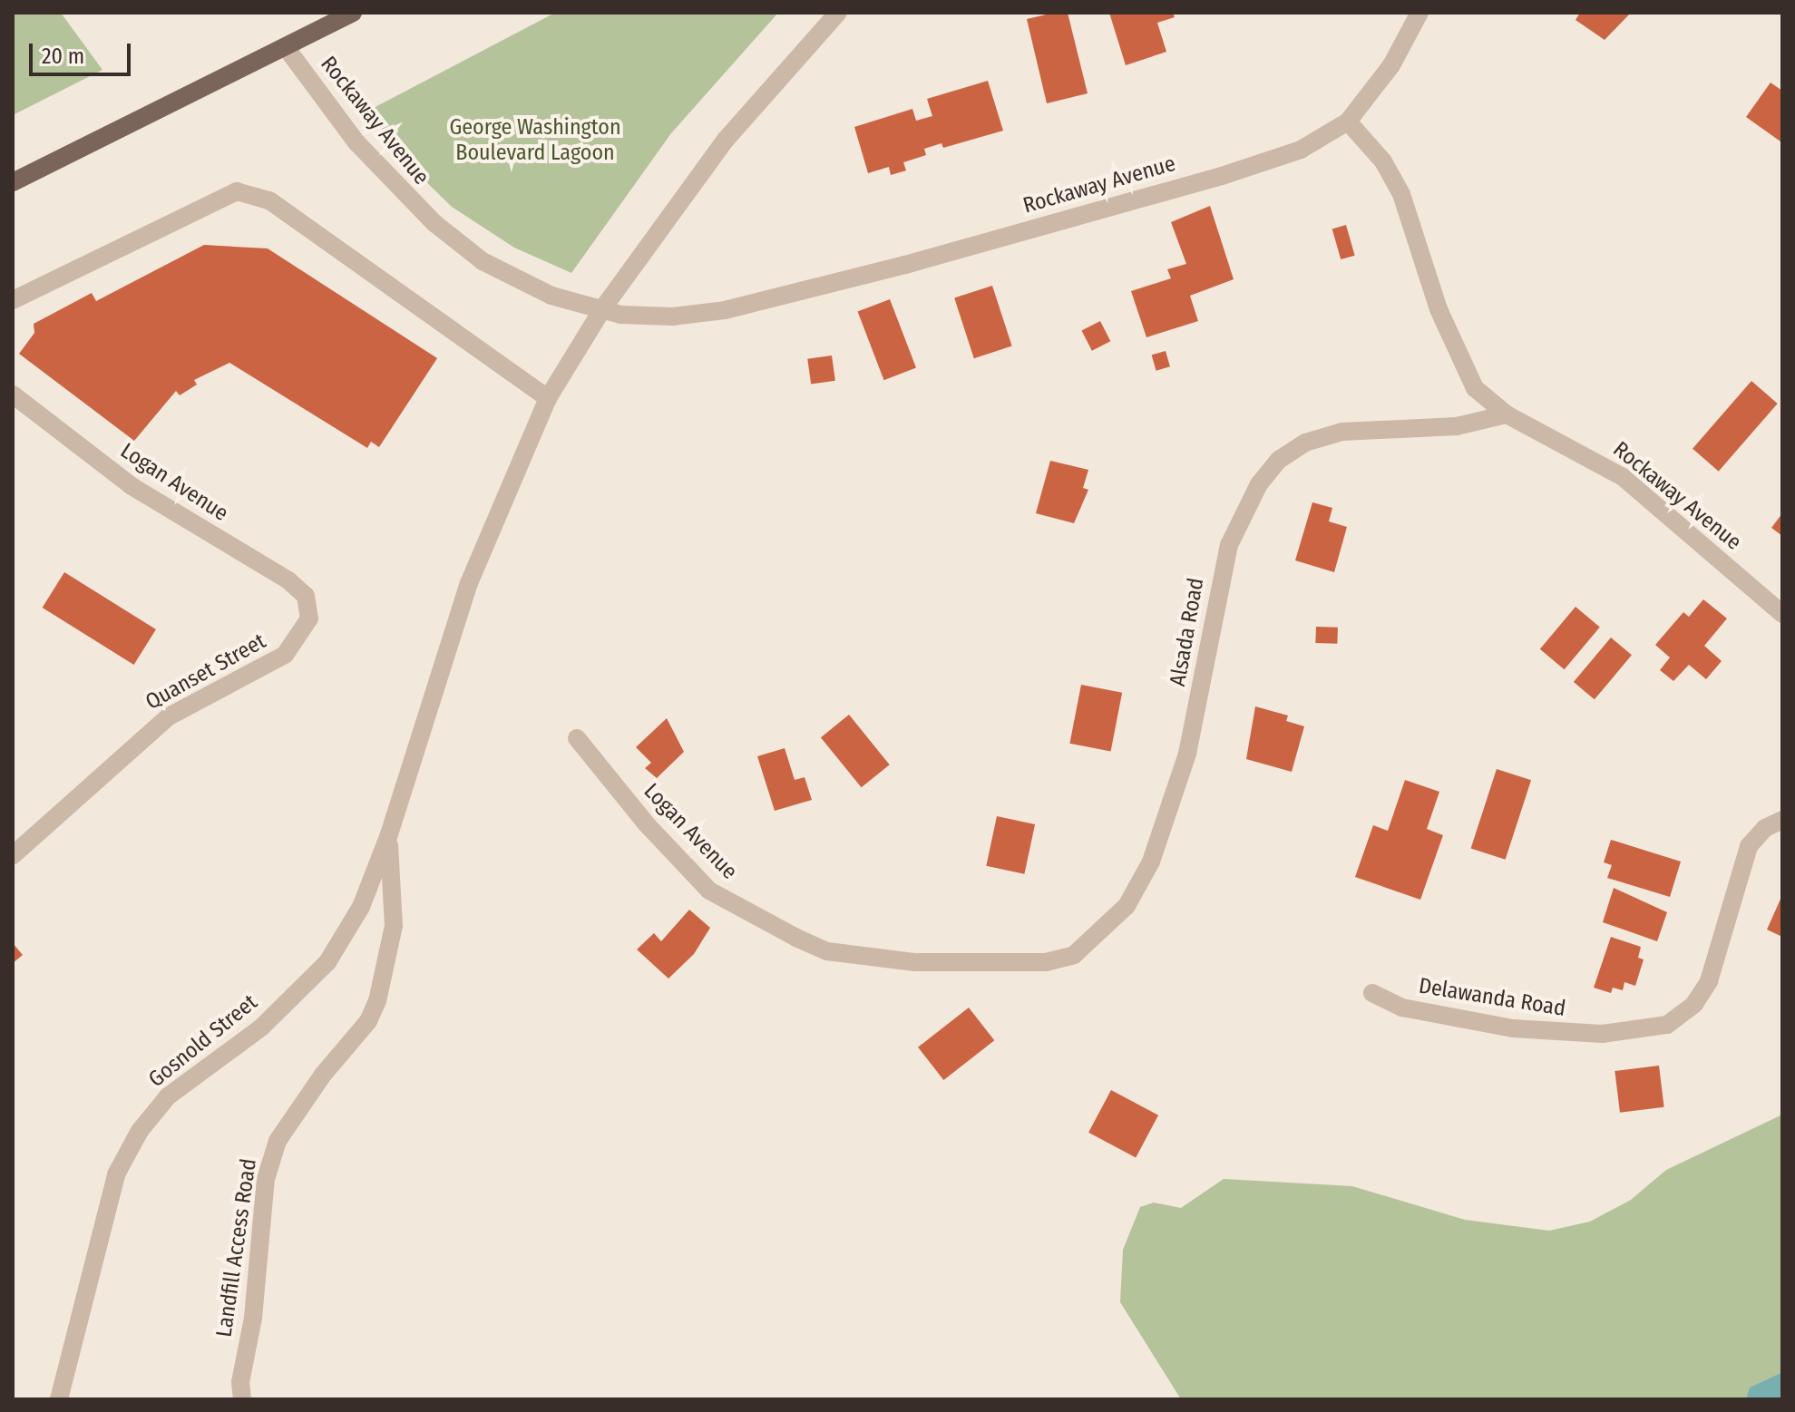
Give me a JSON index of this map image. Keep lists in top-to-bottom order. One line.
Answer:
{"streets":{"street":["Rockaway Avenue","Logan Avenue","Alsada Road","Quanset Street","Delawanda Road","Gosnold Street","Landfill Access Road"]},"crossings":[["Rockaway Avenue","Alsada Road"],["Rockaway Avenue","Gosnold Street"],["Logan Avenue","Alsada Road"],["Logan Avenue","Quanset Street"],["Gosnold Street","Landfill Access Road"]],"parks":["George Washington Boulevard Lagoon"],"scale_bar":"20 m"}
